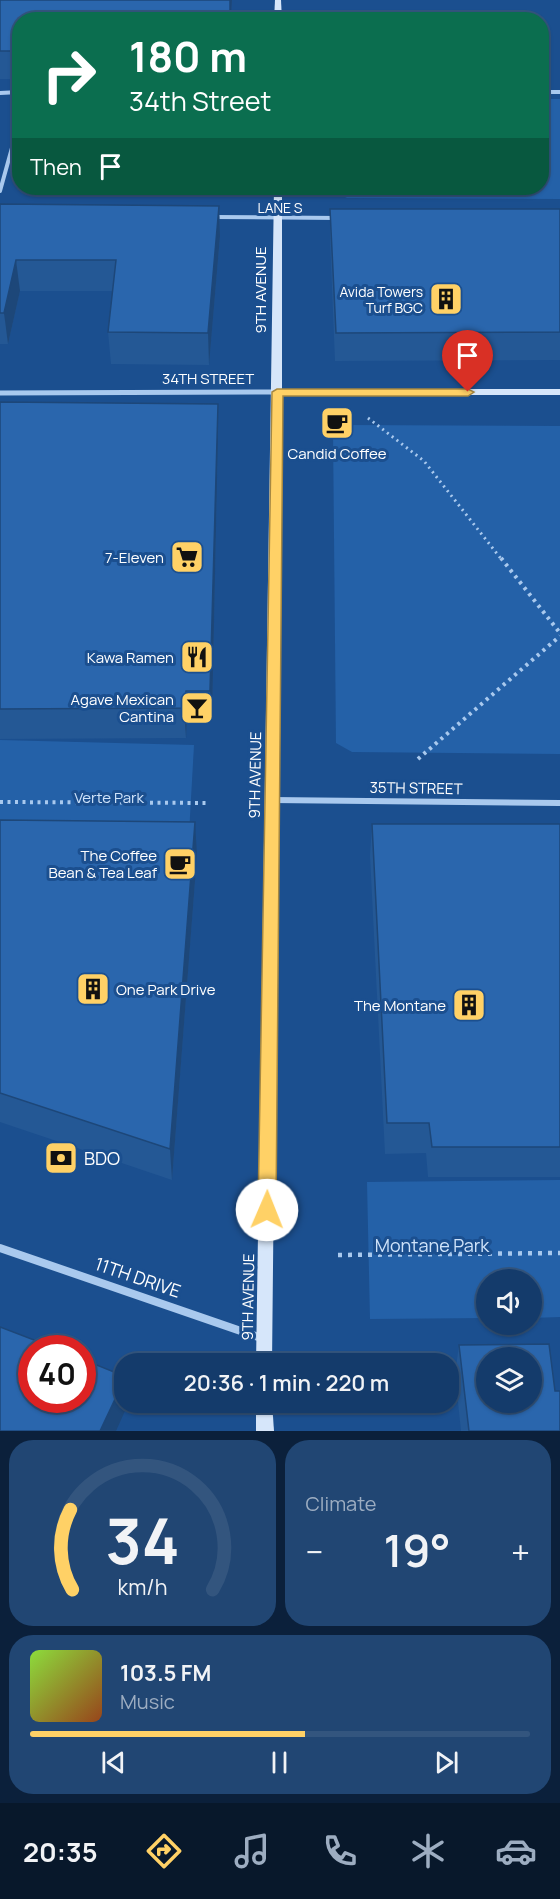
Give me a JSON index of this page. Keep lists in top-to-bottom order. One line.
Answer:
{"streets":{"street":["LANE S","9TH AVENUE","34TH STREET","35TH STREET","11TH DRIVE"]},"crossings":[["LANE S","9TH AVENUE"],["9TH AVENUE","34TH STREET"],["9TH AVENUE","35TH STREET"],["9TH AVENUE","11TH DRIVE"]],"parks":["Verte Park","Montane Park"],"places":{"building":["Avida Towers Turf BGC","One Park Drive","The Montane"],"cafe":["Candid Coffee","The Coffee Bean & Tea Leaf"],"supermarket":["7-Eleven"],"restaurant":["Kawa Ramen"],"bar":["Agave Mexican Cantina"],"bank":["BDO"]},"page":{"turn":["180 m","34th Street"],"then":"Then","limit":"40","trip":"20:36 · 1 min · 220 m","tile":"Climate","heat":["−","19°","+"],"song":["103.5 FM","Music"],"tabs":"20:35","gauge":["34","km/h"]}}
